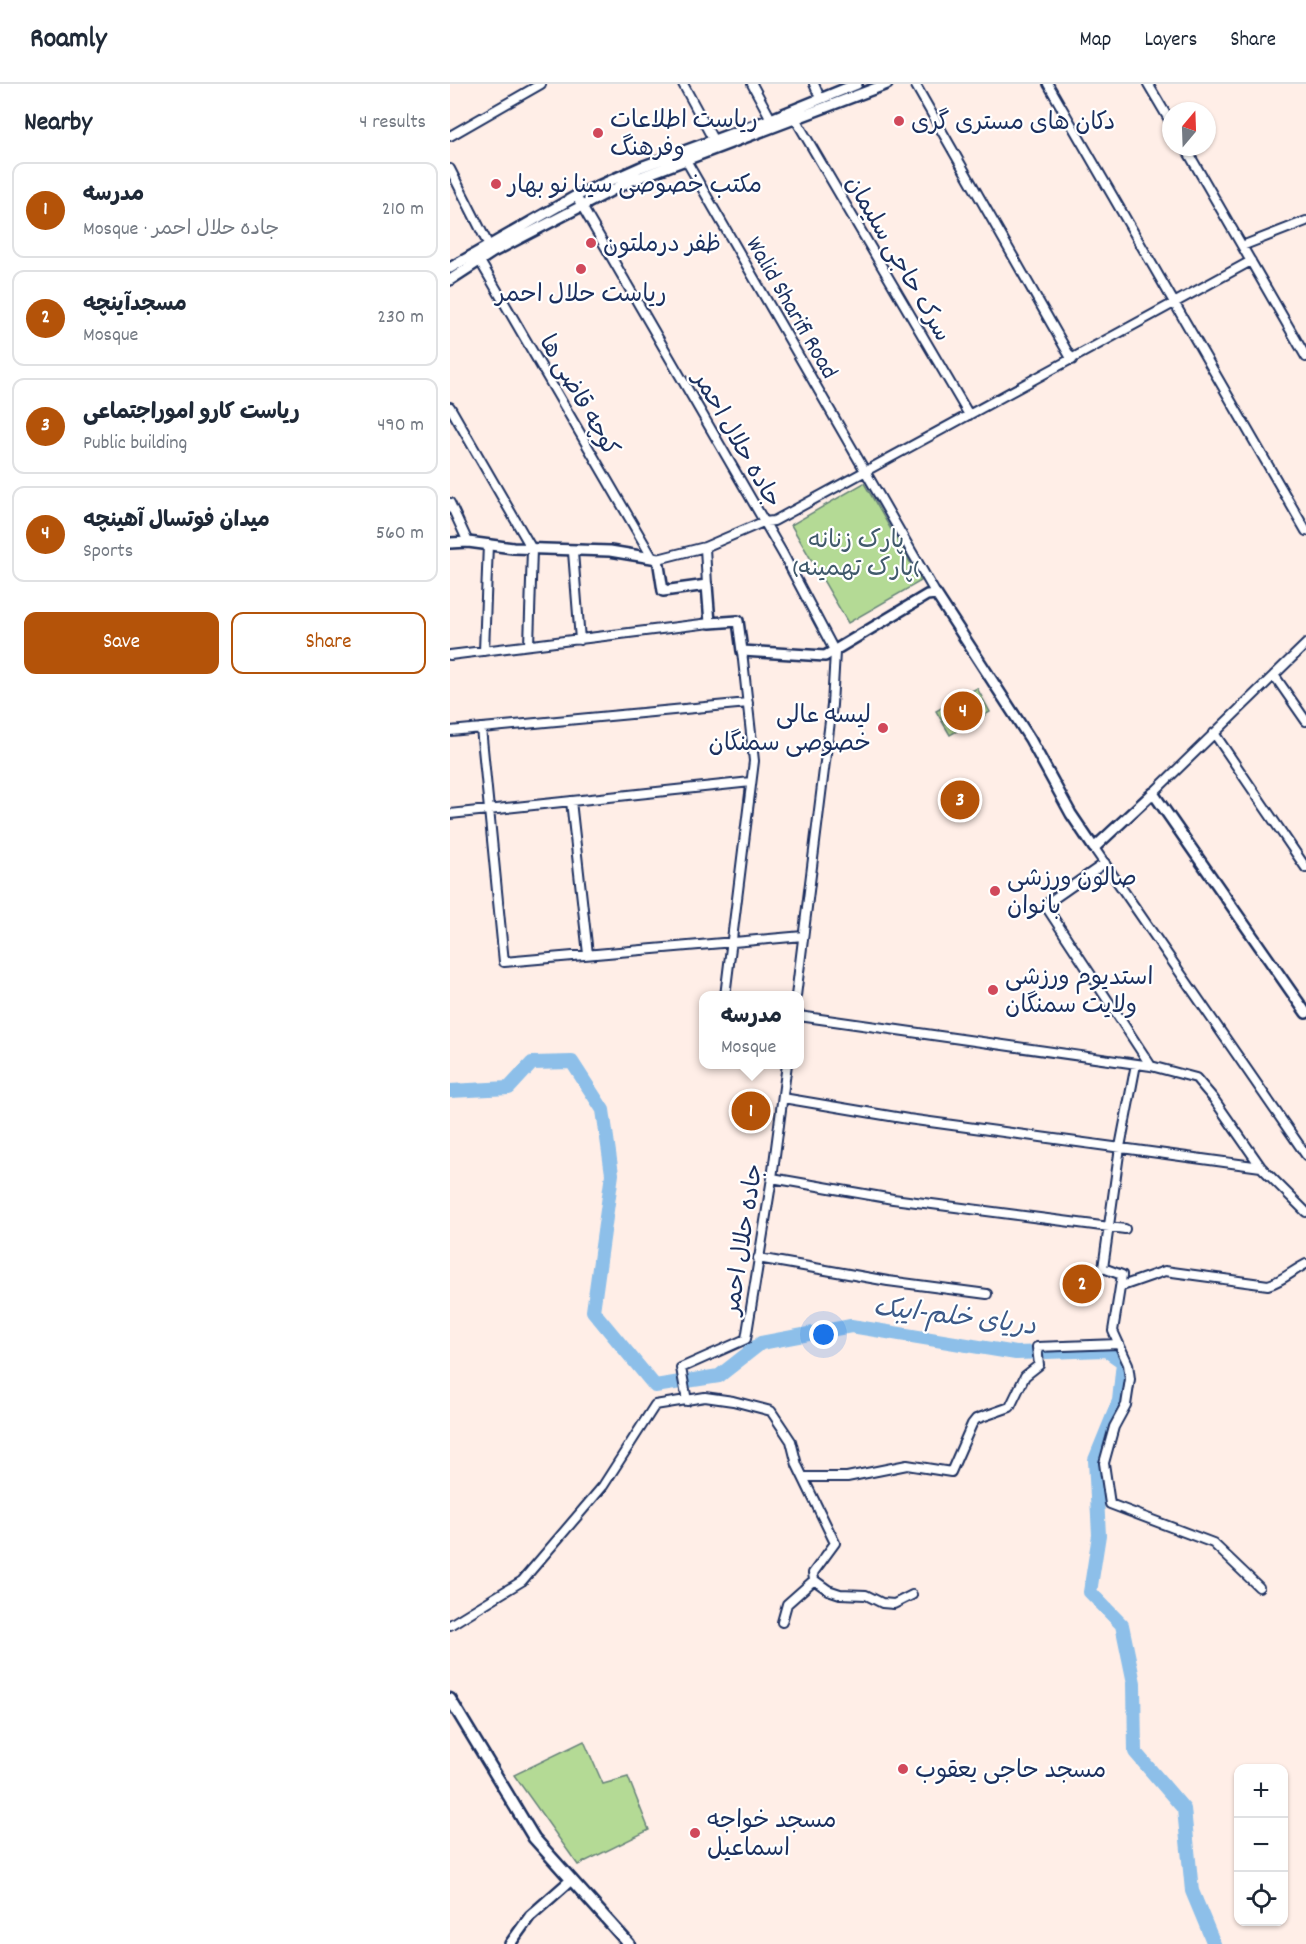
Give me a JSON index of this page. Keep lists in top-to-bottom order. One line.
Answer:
{"streets":{"street":["سرک حاجی سلیمان","Walid Sharifi Road","کوچه قاضی ها","جاده حلال احمر"]},"water":["دریای خلم-ایبک"],"parks":["پارک زنانه (پارک تهمینه("],"places":["دکان های مستری گری","ریاست اطلاعات وفرهنگ","مکتب خصوصی سینا نو بهار","ظفر درملتون","ریاست حلال احمر","لیسه عالی خصوصی سمنگان","صالون ورزشی بانوان","استدیوم ورزشی ولایت سمنگان","مسجد حاجی یعقوب","مسجد خواجه اسماعیل"],"north":"top","page":{"header":"Roamly","nav":["Map","Layers","Share"],"heading":["Nearby","4 results"],"list":[{"mark":"1","name":"مدرسه","note":"Mosque · جاده حلال احمر","value":"210 m"},{"mark":"2","name":"مسجدآینچه","note":"Mosque","value":"230 m"},{"mark":"3","name":"ریاست کارو اموراجتماعی","note":"Public building","value":"490 m"},{"mark":"4","name":"میدان فوتسال آهینچه","note":"Sports","value":"560 m"}],"buttons":["Save","Share"],"pins":["4","3","1","2"],"popup":["مدرسه","Mosque"],"map_buttons":["+","−"]}}
